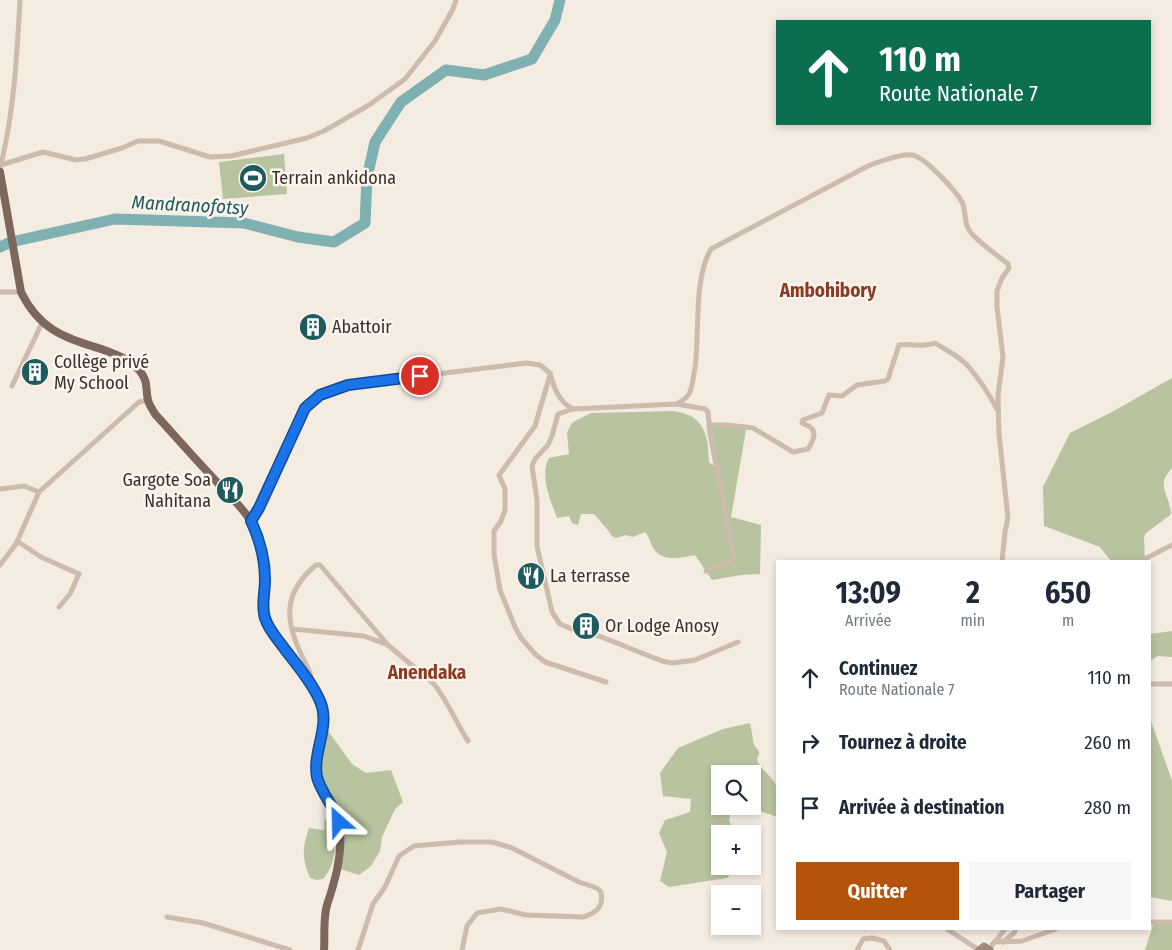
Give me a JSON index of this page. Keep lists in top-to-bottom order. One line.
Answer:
{"districts":["Ambohibory","Anendaka"],"water":["Mandranofotsy"],"places":{"sports":["Terrain ankidona"],"building":["Abattoir","Collège privé My School","Or Lodge Anosy"],"restaurant":["Gargote Soa Nahitana","La terrasse"]},"page":{"turn":["110 m","Route Nationale 7"],"eta":["13:09","Arrivée","2","min","650","m"],"list":[{"name":"Continuez","note":"Route Nationale 7","value":"110 m"},{"name":"Tournez à droite","value":"260 m"},{"name":"Arrivée à destination","value":"280 m"}],"map_buttons":["+","−"],"buttons":["Quitter","Partager"]}}
